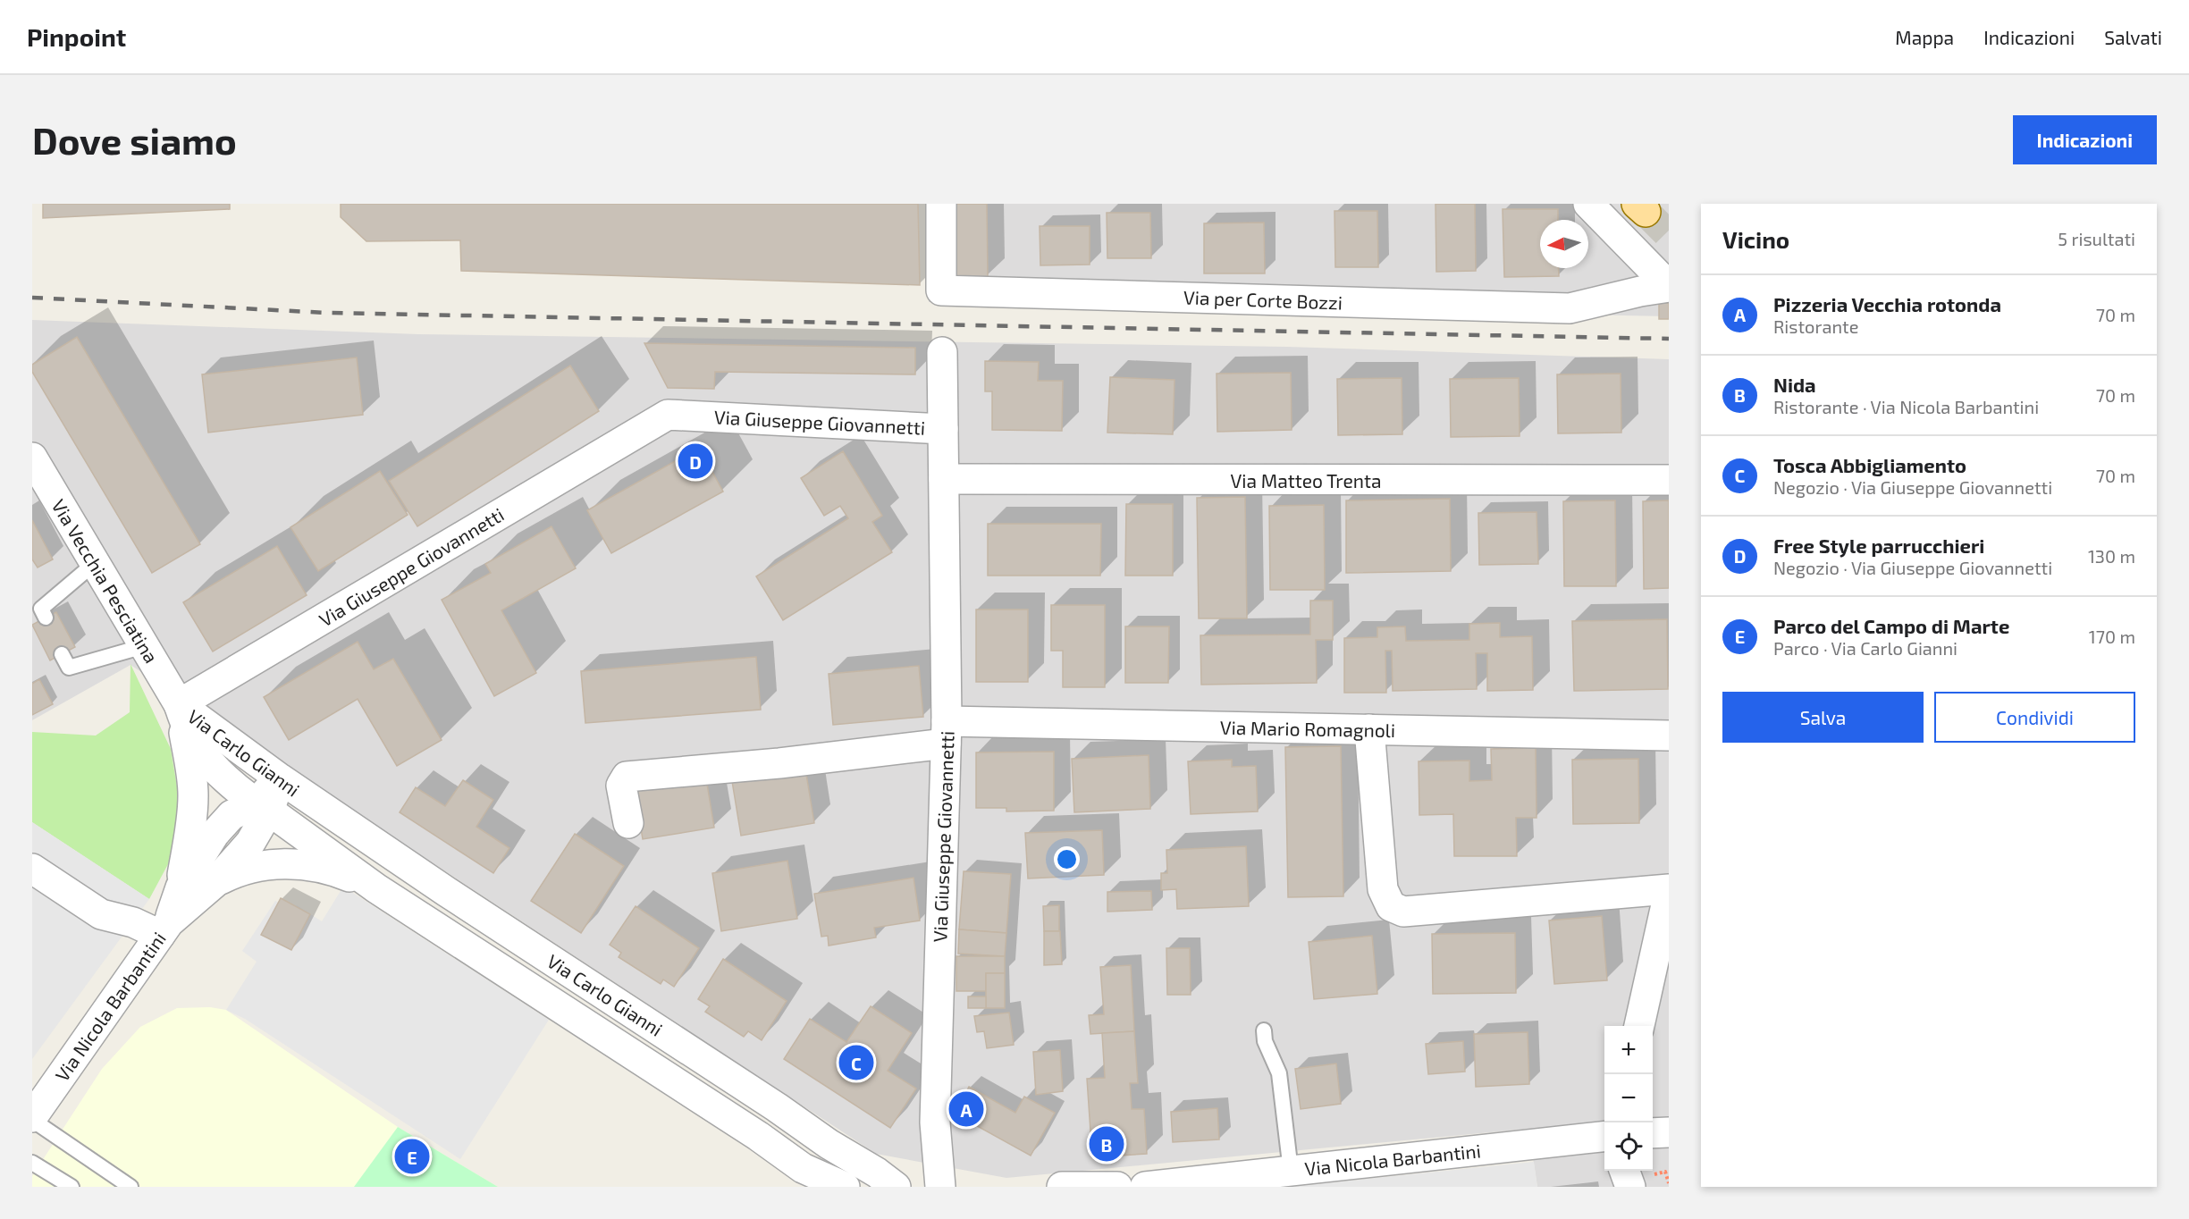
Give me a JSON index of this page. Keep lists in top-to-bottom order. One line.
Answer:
{"streets":{"street":["Via per Corte Bozzi","Via Giuseppe Giovannetti","Via Matteo Trenta","Via Vecchia Pesciatina","Via Mario Romagnoli","Via Carlo Gianni","Via Nicola Barbantini"]},"crossings":[["Via Giuseppe Giovannetti","Via Matteo Trenta"],["Via Giuseppe Giovannetti","Via Vecchia Pesciatina"],["Via Giuseppe Giovannetti","Via Mario Romagnoli"],["Via Giuseppe Giovannetti","Via Carlo Gianni"],["Via Giuseppe Giovannetti","Via Nicola Barbantini"],["Via Vecchia Pesciatina","Via Carlo Gianni"],["Via Vecchia Pesciatina","Via Nicola Barbantini"],["Via Carlo Gianni","Via Nicola Barbantini"]],"north":"left","page":{"header":"Pinpoint","nav":["Mappa","Indicazioni","Salvati"],"buttons":["Indicazioni",["Salva","Condividi"]],"title":"Dove siamo","heading":["Vicino","5 risultati"],"list":[{"mark":"A","name":"Pizzeria Vecchia rotonda","note":"Ristorante","value":"70 m"},{"mark":"B","name":"Nida","note":"Ristorante · Via Nicola Barbantini","value":"70 m"},{"mark":"C","name":"Tosca Abbigliamento","note":"Negozio · Via Giuseppe Giovannetti","value":"70 m"},{"mark":"D","name":"Free Style parrucchieri","note":"Negozio · Via Giuseppe Giovannetti","value":"130 m"},{"mark":"E","name":"Parco del Campo di Marte","note":"Parco · Via Carlo Gianni","value":"170 m"}],"pins":["D","C","A","B","E"],"map_buttons":["+","−"]}}
